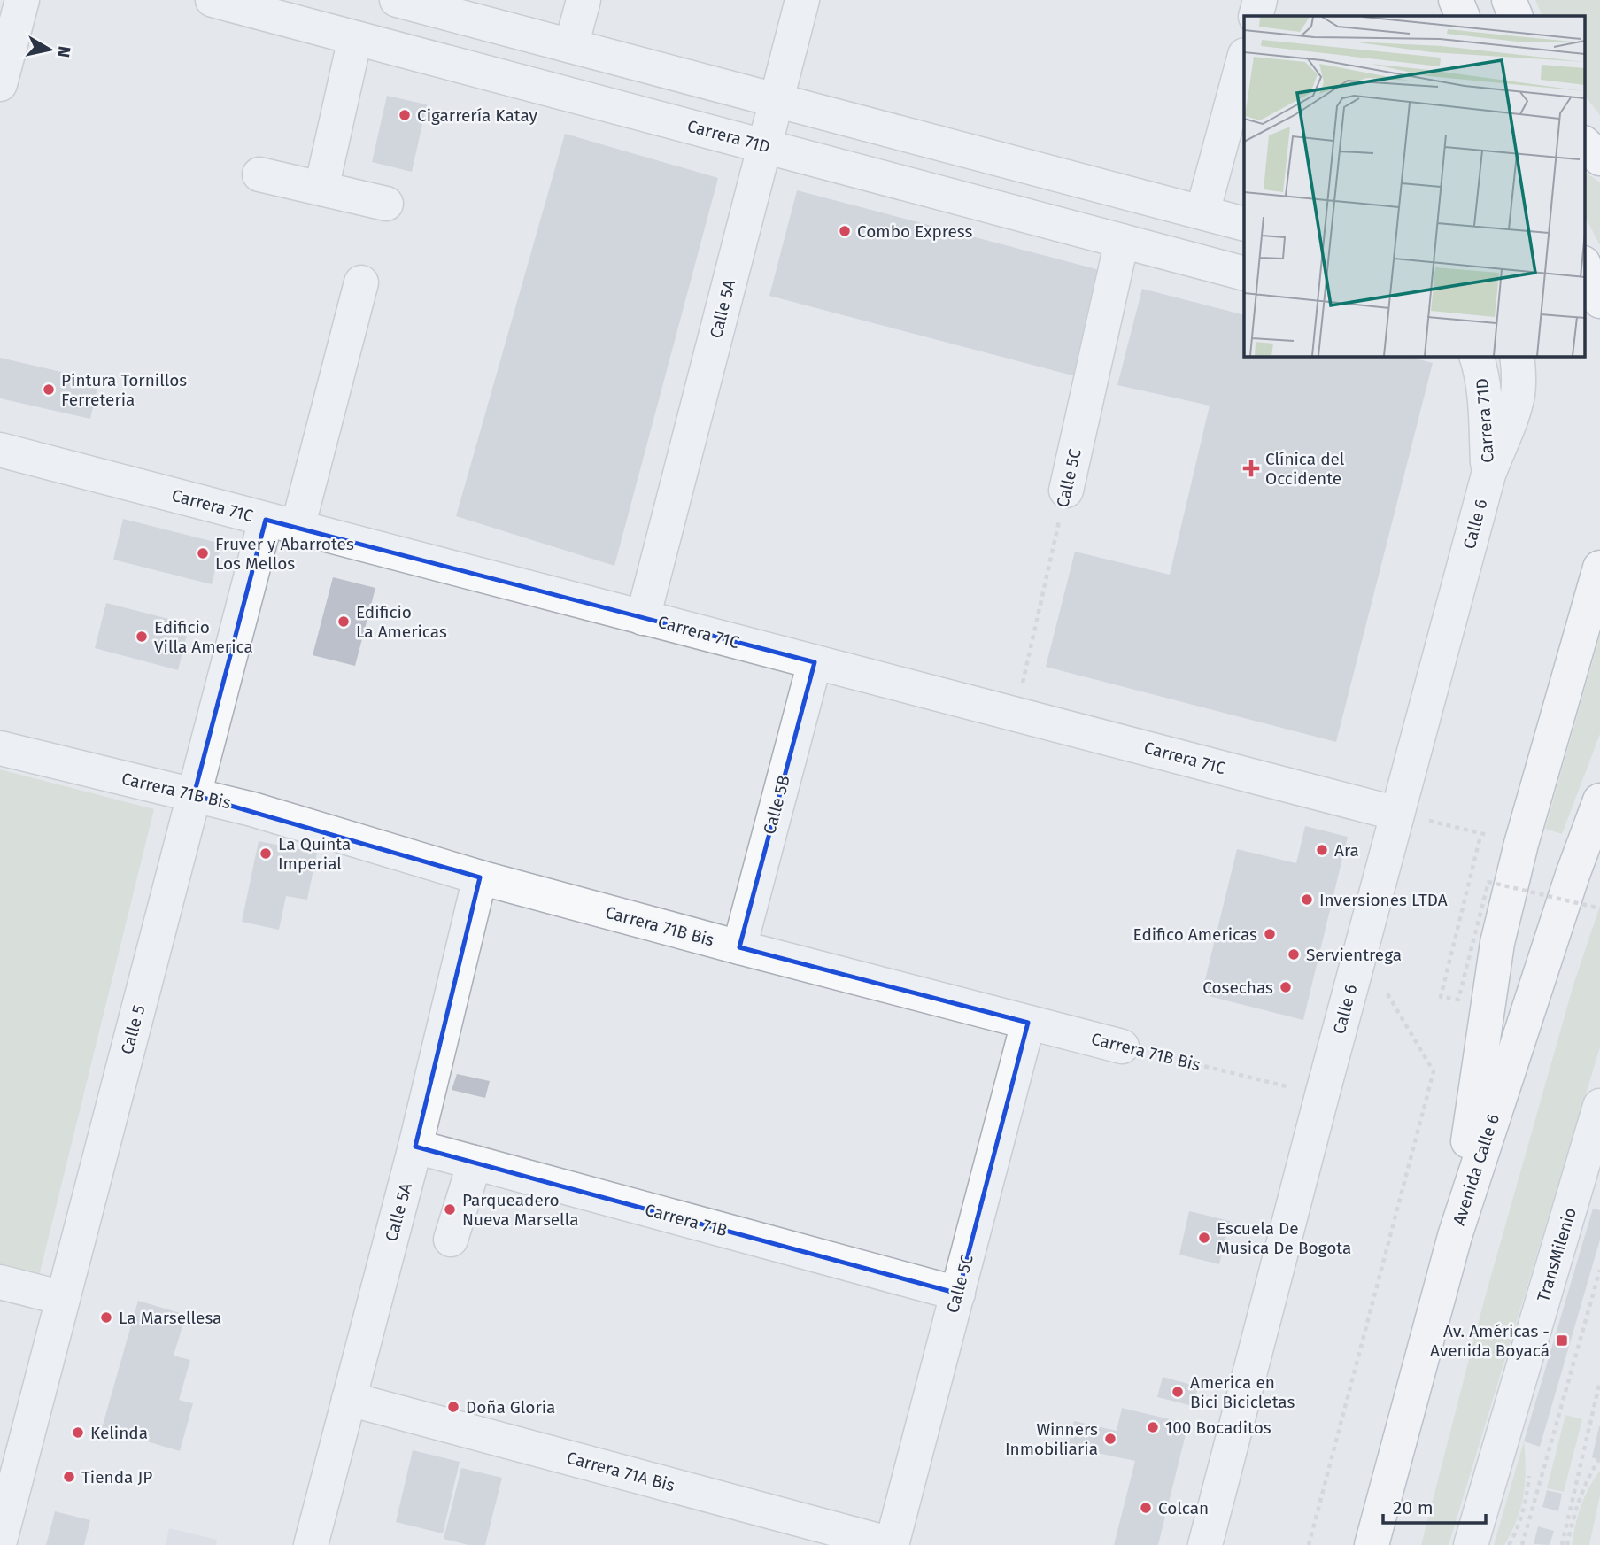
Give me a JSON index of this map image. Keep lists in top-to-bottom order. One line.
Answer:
{"streets":{"highway":["Avenida Calle 6"],"street":["Carrera 71D","Calle 5A","Calle 5C","Carrera 71C","Calle 6","Carrera 71B Bis","Calle 5B","Calle 5","Carrera 71B","TransMilenio","Carrera 71A Bis"]},"crossings":[["Carrera 71D","Calle 5A"],["Carrera 71D","Calle 5C"],["Carrera 71D","Calle 6"],["Calle 5A","Carrera 71C"],["Calle 5A","Carrera 71B Bis"],["Calle 5A","Carrera 71B"],["Calle 5A","Carrera 71A Bis"],["Calle 5C","Carrera 71C"],["Calle 5C","Carrera 71B Bis"],["Calle 5C","Carrera 71B"],["Calle 5C","Carrera 71A Bis"],["Carrera 71C","Calle 6"],["Carrera 71C","Calle 5B"],["Carrera 71C","Calle 5"],["Calle 6","Carrera 71B Bis"],["Carrera 71B Bis","Calle 5B"],["Carrera 71B Bis","Calle 5"]],"places":{"other":["Cigarrería Katay","Combo Express","Pintura Tornillos Ferreteria","Fruver y Abarrotes Los Mellos","Edificio La Americas","Edificio Villa America","Ara","La Quinta Imperial","Inversiones LTDA","Edifico Americas","Servientrega","Cosechas","Parqueadero Nueva Marsella","Escuela De Musica De Bogota","La Marsellesa","America en Bici Bicicletas","Doña Gloria","100 Bocaditos","Kelinda","Winners Inmobiliaria","Tienda JP","Colcan"],"health":["Clínica del Occidente"],"transit":["Av. Américas - Avenida Boyacá"]},"scale_bar":"20 m","north":"right"}
